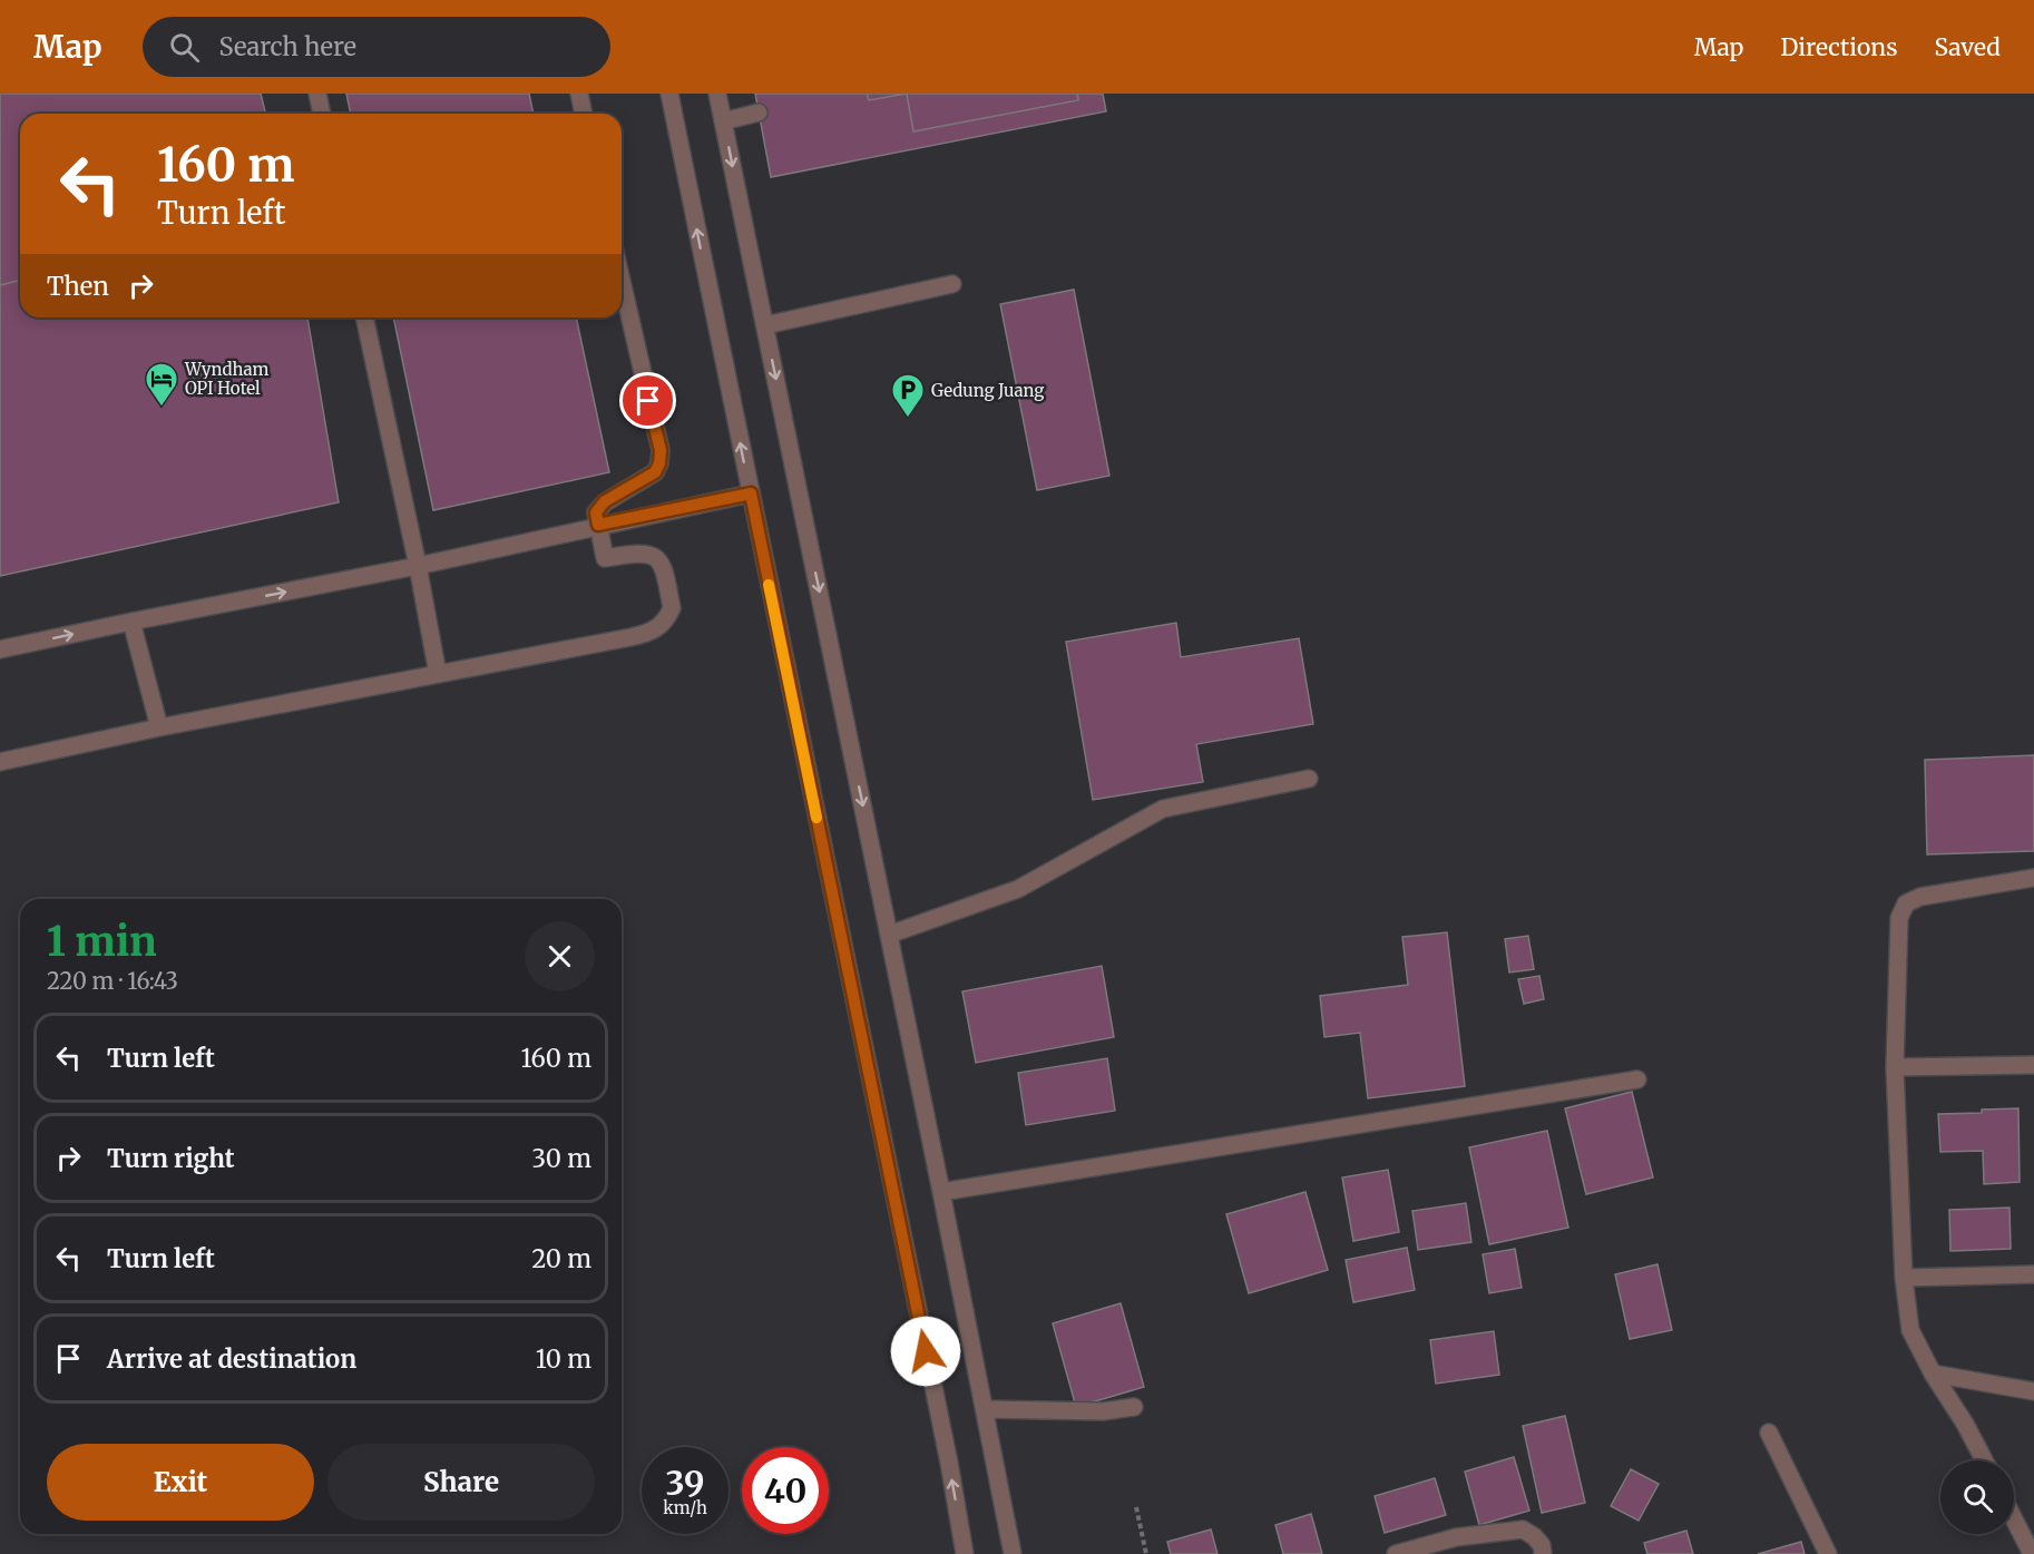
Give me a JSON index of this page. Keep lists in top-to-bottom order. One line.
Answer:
{"places":{"hotel":["Wyndham OPI Hotel"],"parking":["Gedung Juang"]},"page":{"header":"Map","search":"Search here","nav":["Map","Directions","Saved"],"turn":["160 m","Turn left"],"then":"Then","heading":["1 min","220 m · 16:43"],"list":[{"name":"Turn left","value":"160 m"},{"name":"Turn right","value":"30 m"},{"name":"Turn left","value":"20 m"},{"name":"Arrive at destination","value":"10 m"}],"buttons":["Exit","Share"],"speed":"39 km/h","limit":"40"}}
